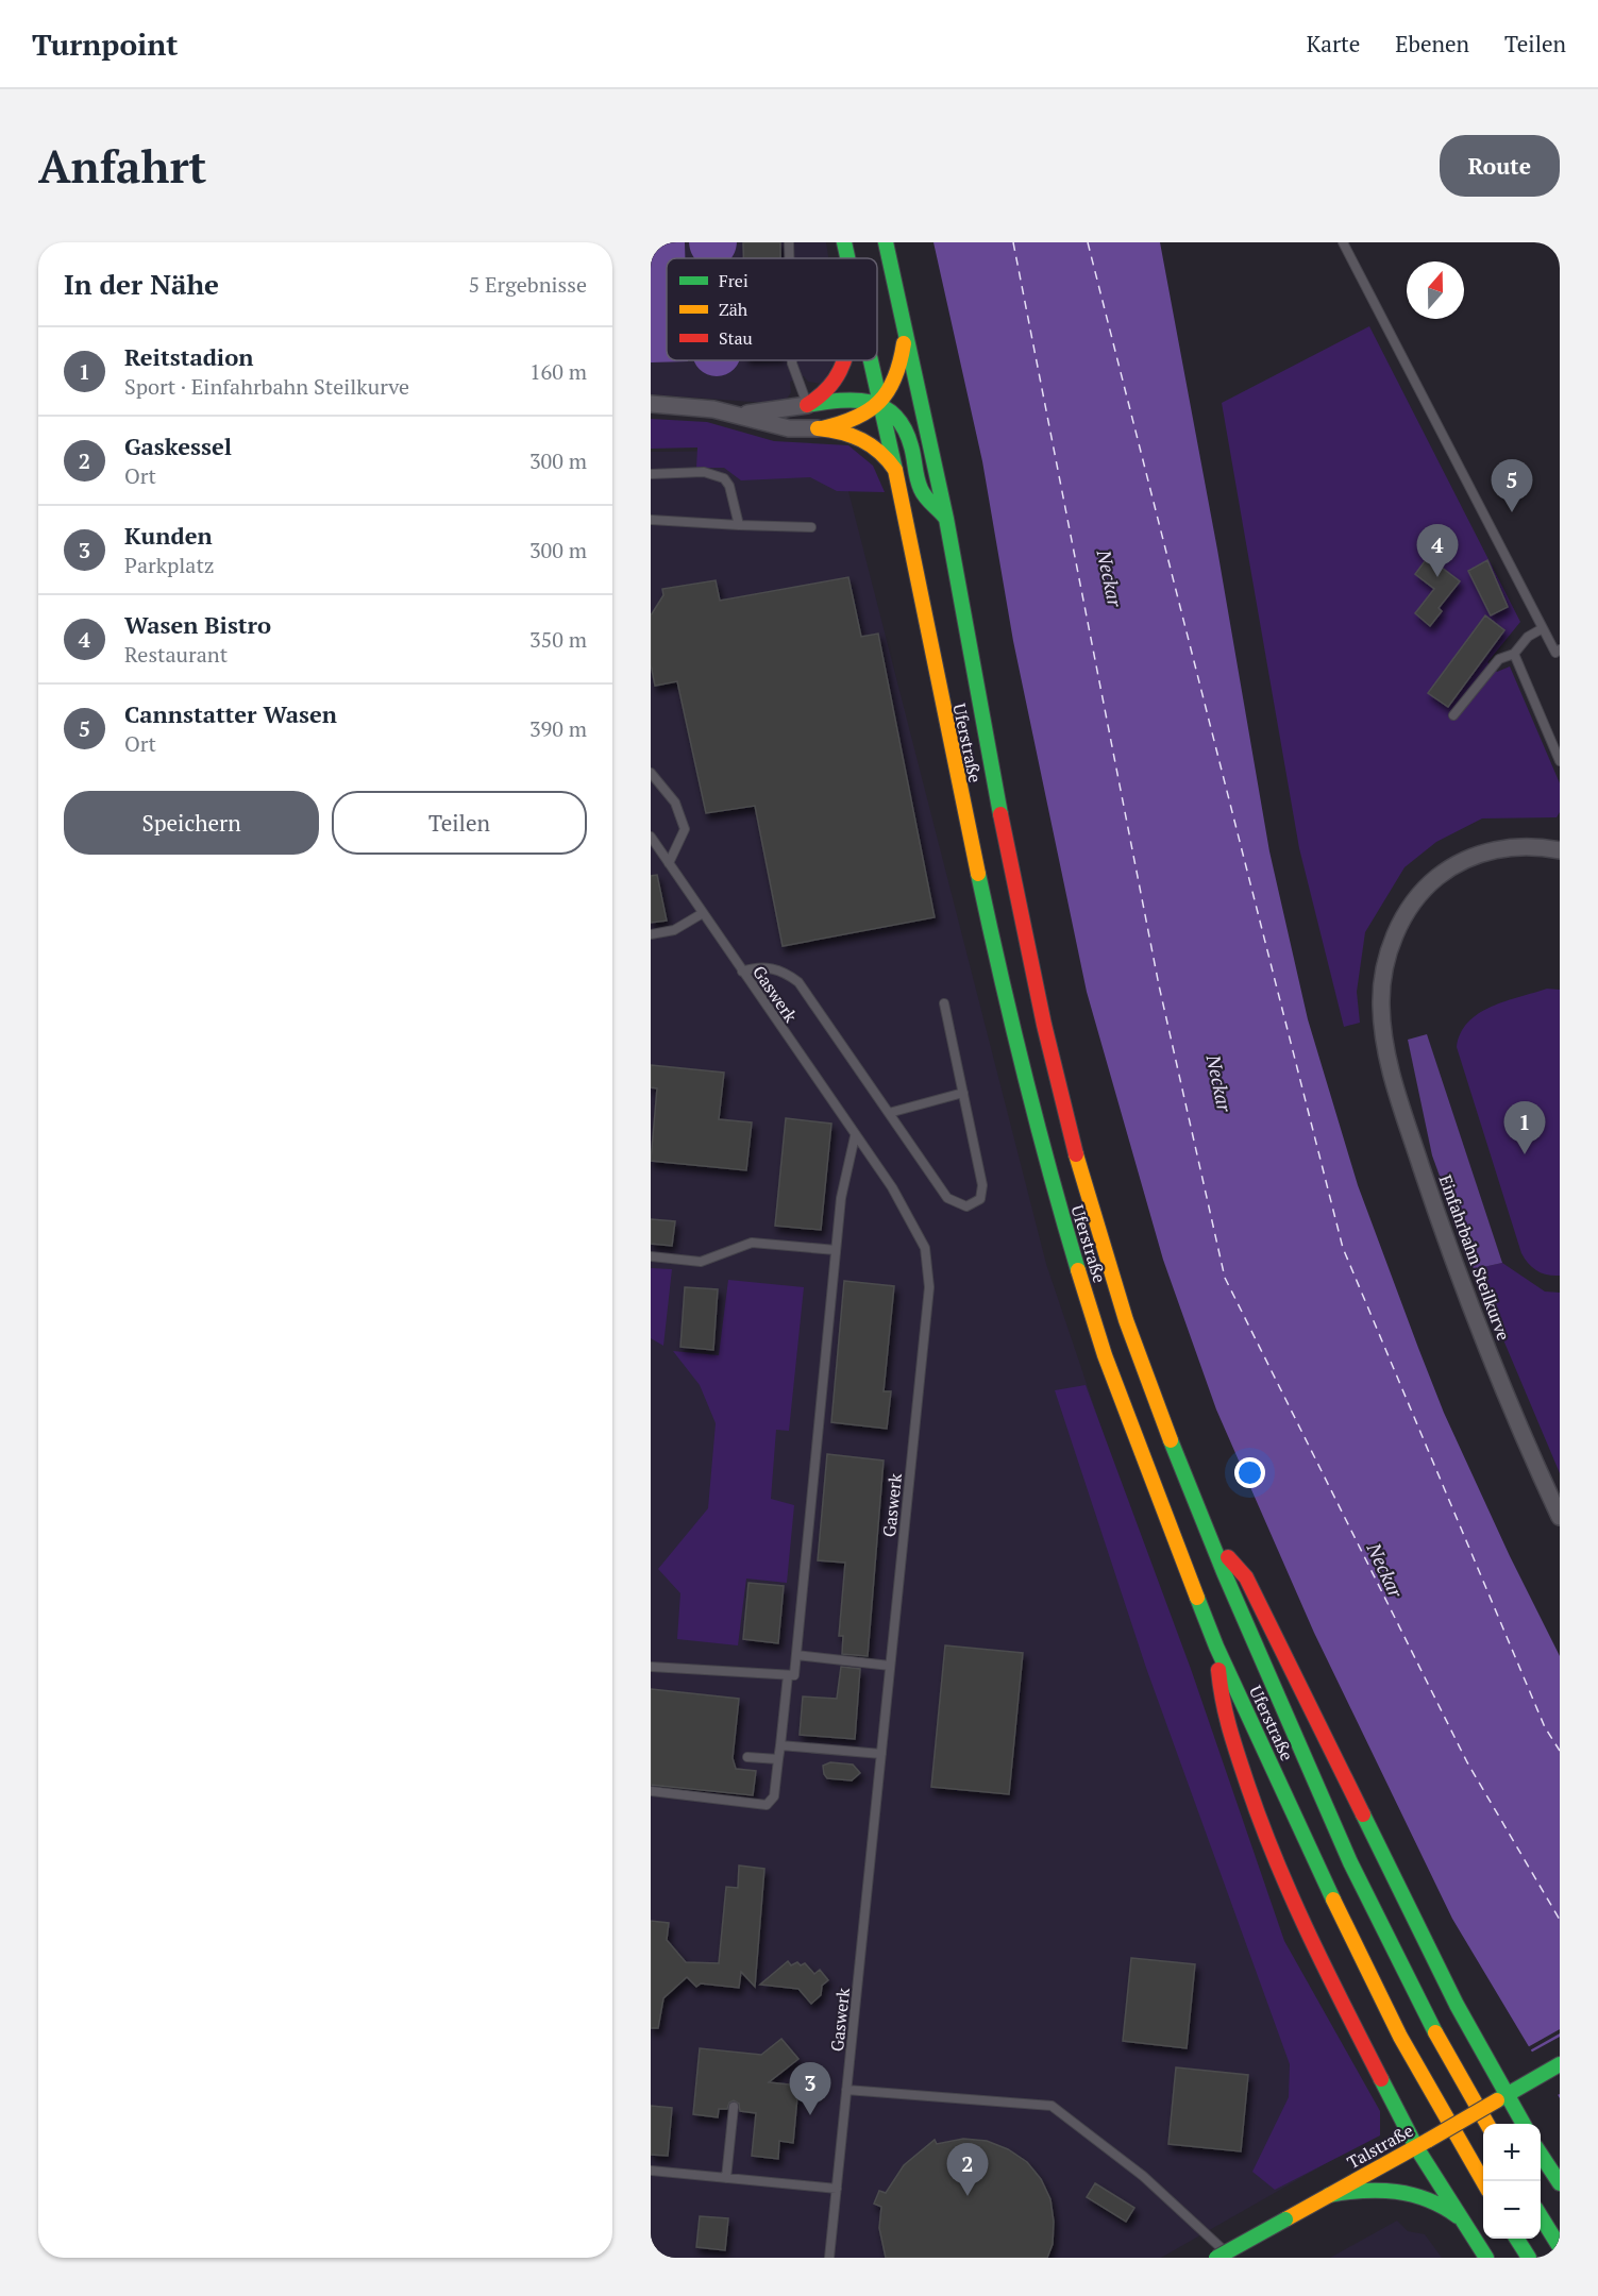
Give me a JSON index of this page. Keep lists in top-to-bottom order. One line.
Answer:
{"streets":{"main road":["Uferstraße","Talstraße"],"street":["Einfahrbahn Steilkurve"],"lane":["Gaswerk"]},"water":["Neckar"],"legend":["Frei","Zäh","Stau"],"north":"top","page":{"header":"Turnpoint","nav":["Karte","Ebenen","Teilen"],"buttons":["Route",["Speichern","Teilen"]],"title":"Anfahrt","heading":["In der Nähe","5 Ergebnisse"],"list":[{"mark":"1","name":"Reitstadion","note":"Sport · Einfahrbahn Steilkurve","value":"160 m"},{"mark":"2","name":"Gaskessel","note":"Ort","value":"300 m"},{"mark":"3","name":"Kunden","note":"Parkplatz","value":"300 m"},{"mark":"4","name":"Wasen Bistro","note":"Restaurant","value":"350 m"},{"mark":"5","name":"Cannstatter Wasen","note":"Ort","value":"390 m"}],"pins":["5","4","1","3","2"],"map_buttons":["+","−"]}}
